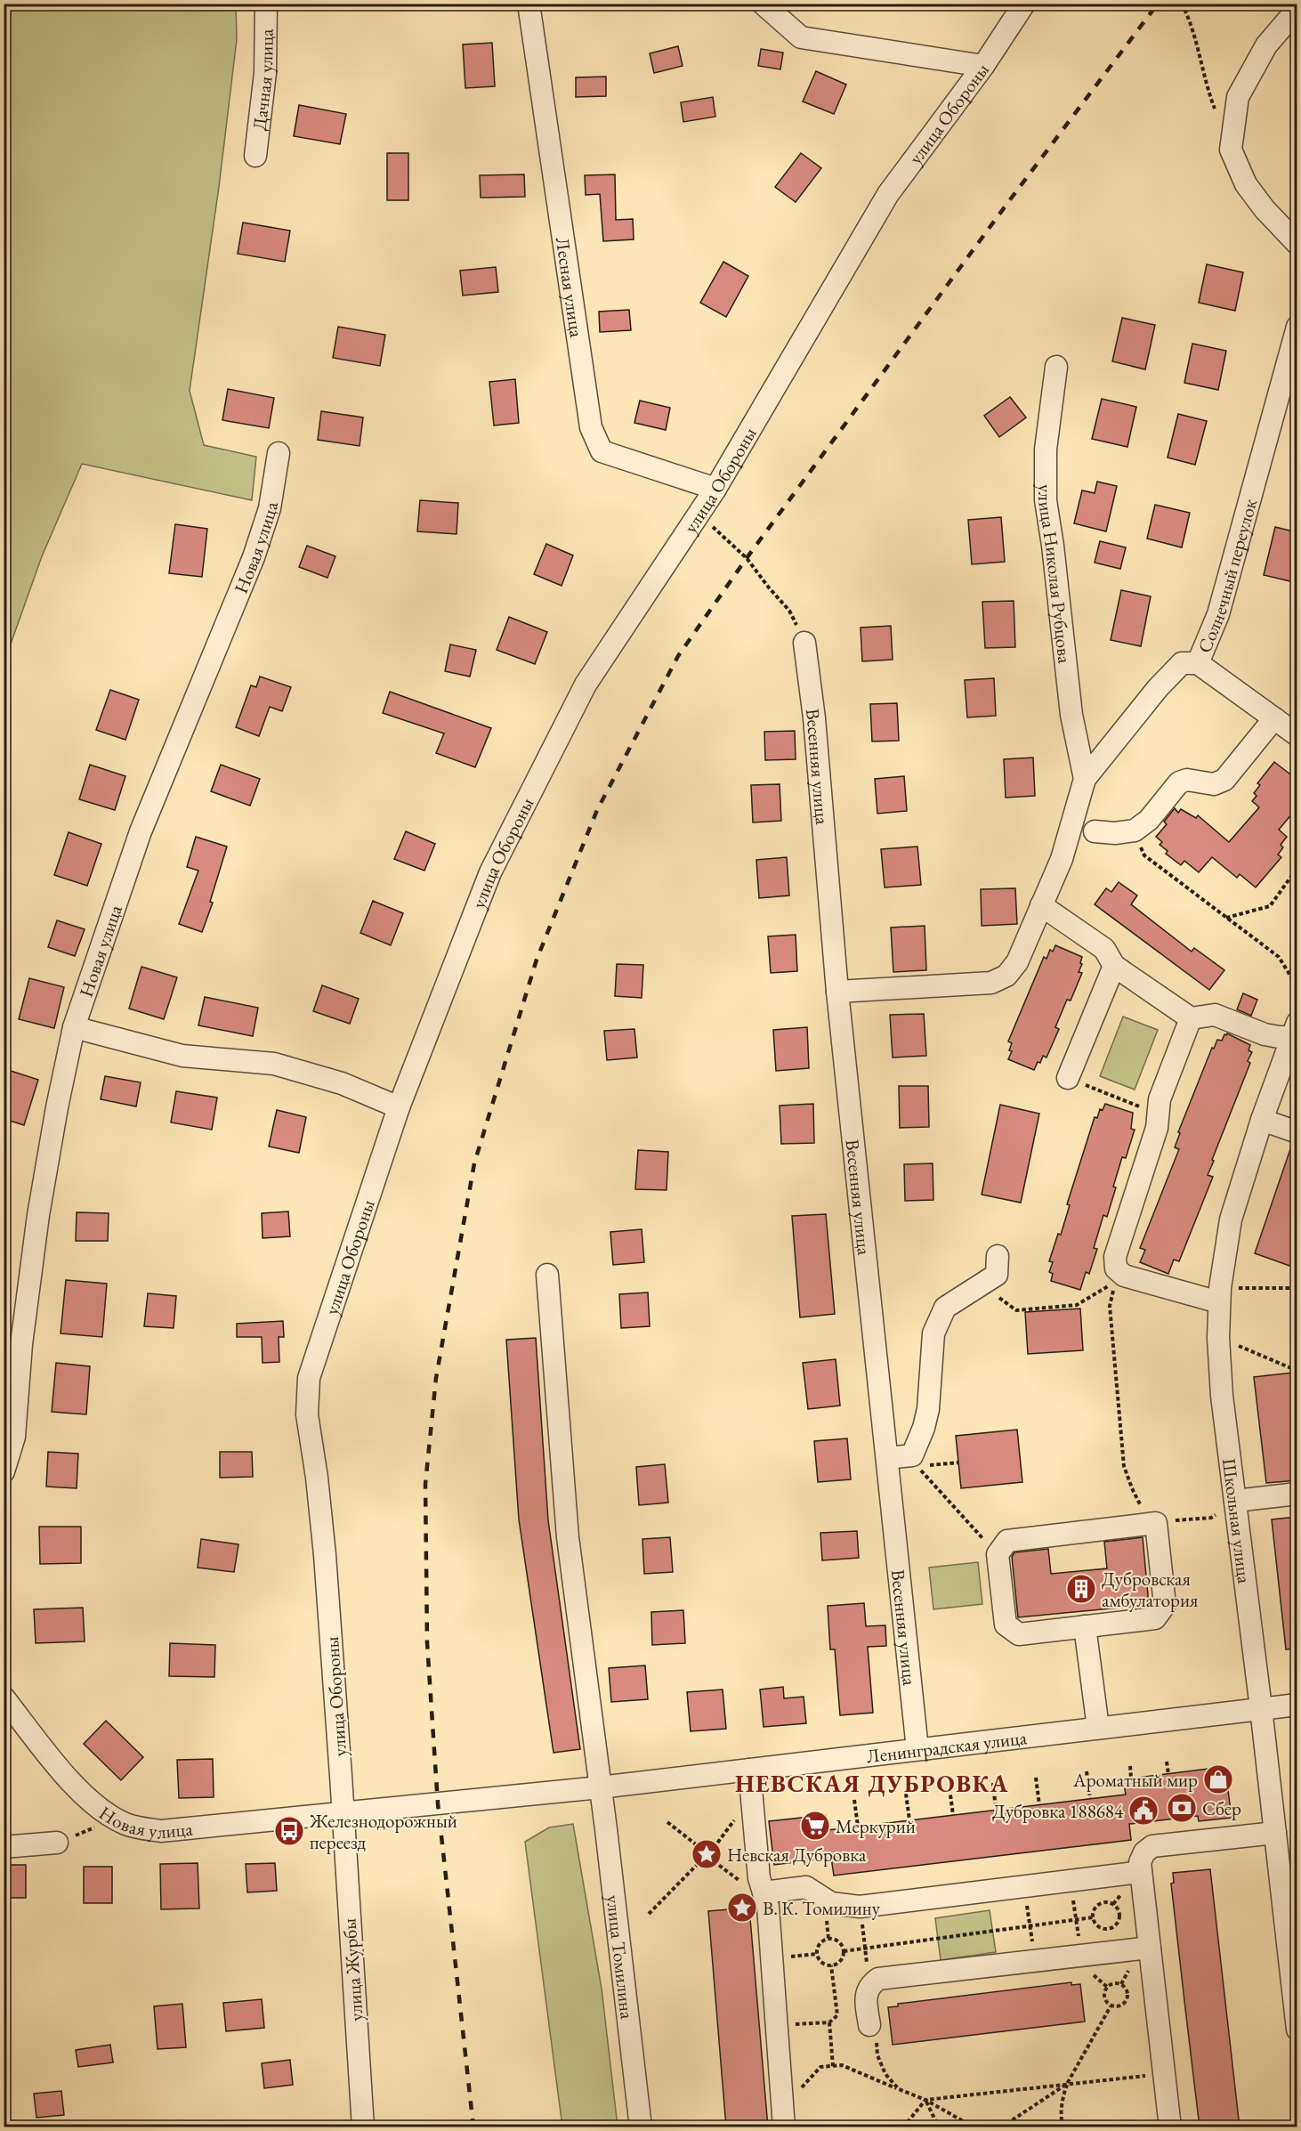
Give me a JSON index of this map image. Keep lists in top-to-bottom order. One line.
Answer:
{"streets":{"street":["Дачная улица","улица Обороны","Лесная улица","Новая улица","улица Николая Рубцова","Солнечный переулок","Весенняя улица","Школьная улица","Ленинградская улица","улица Томилина","улица Журбы"]},"crossings":[["улица Обороны","Лесная улица"],["улица Обороны","Новая улица"],["улица Обороны","Ленинградская улица"],["улица Обороны","улица Журбы"],["Новая улица","Ленинградская улица"],["Новая улица","улица Журбы"],["улица Николая Рубцова","Солнечный переулок"],["Весенняя улица","Ленинградская улица"],["Школьная улица","Ленинградская улица"],["Ленинградская улица","улица Томилина"],["Ленинградская улица","улица Журбы"]],"districts":["НЕВСКАЯ ДУБРОВКА"],"places":{"building":["Дубровская амбулатория"],"shop":["Ароматный мир"],"bank":["Сбер"],"public building":["Дубровка 188684"],"supermarket":["Меркурий"],"bus stop":["Железнодорожный переезд"],"place":["Невская Дубровка","В. К. Томилину"]}}
